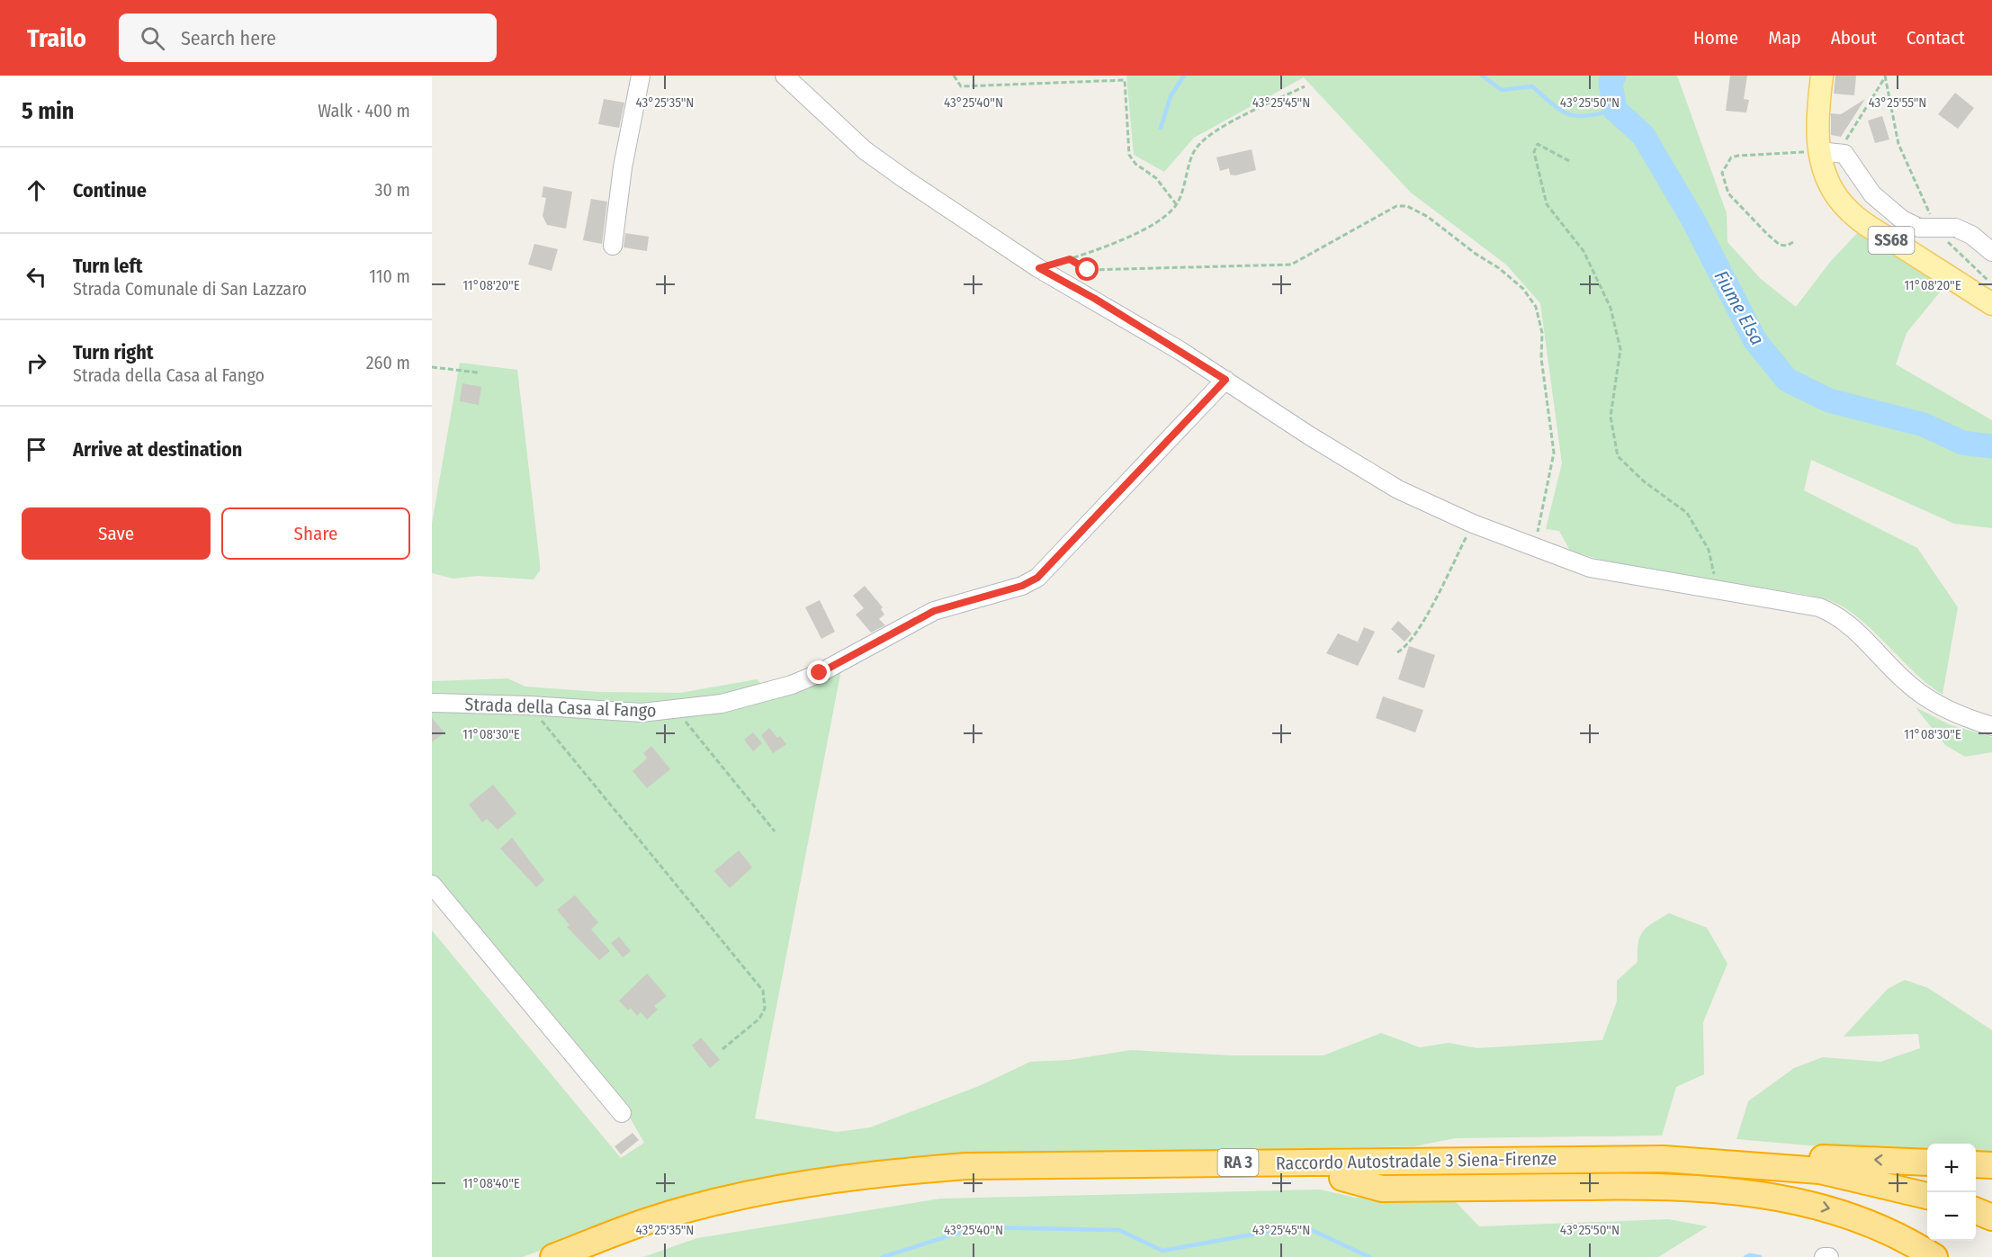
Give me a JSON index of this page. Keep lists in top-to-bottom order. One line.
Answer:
{"streets":{"highway":["Raccordo Autostradale 3 Siena-Firenze","RA 3"],"main road":["SS68"],"street":["Strada della Casa al Fango"]},"water":["Fiume Elsa"],"page":{"header":"Trailo","search":"Search here","nav":["Home","Map","About","Contact"],"heading":["5 min","Walk · 400 m"],"list":[["Continue","30 m"],["Turn left","Strada Comunale di San Lazzaro","110 m"],["Turn right","Strada della Casa al Fango","260 m"],"Arrive at destination"],"buttons":["Save","Share"],"map_buttons":["+","−"]},"coordinates":["43°25'35\"N","43°25'40\"N","43°25'45\"N","43°25'50\"N","43°25'55\"N","11°08'20\"E","11°08'30\"E","11°08'40\"E"]}
